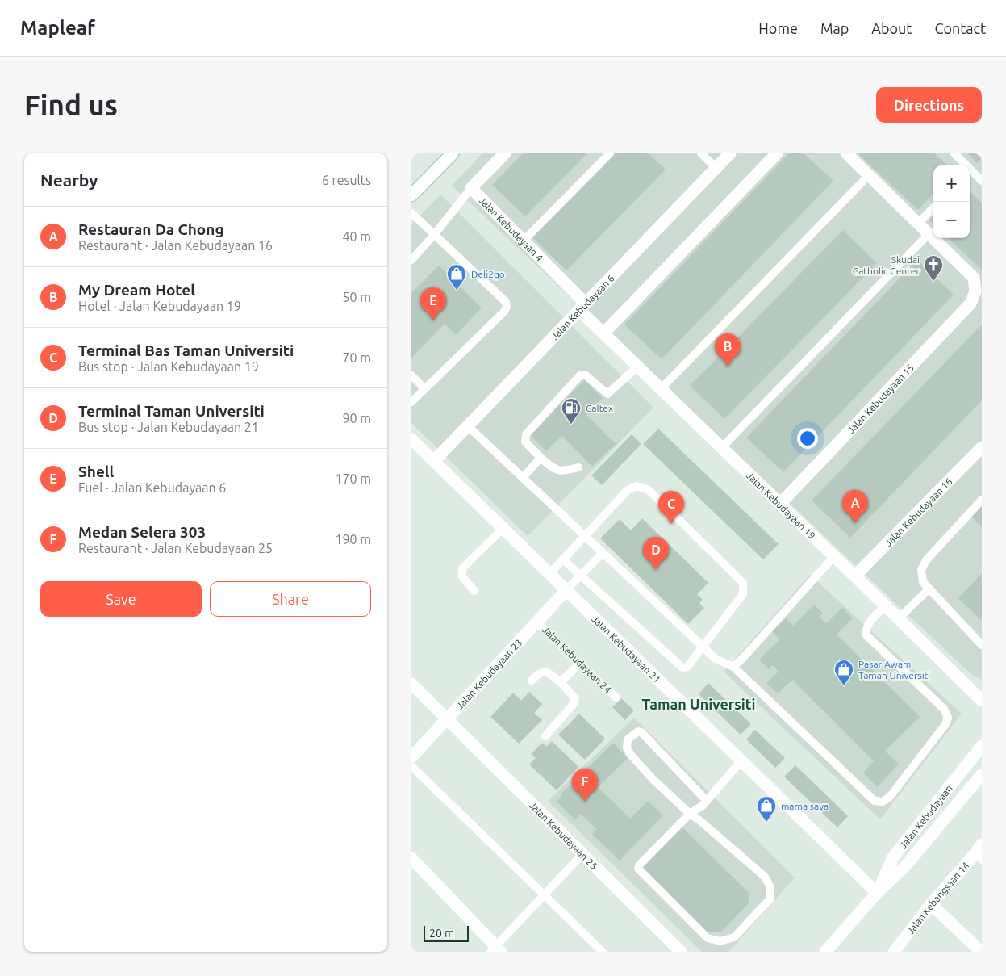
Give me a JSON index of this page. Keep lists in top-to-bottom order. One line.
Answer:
{"streets":{"street":["Jalan Kebudayaan 4","Jalan Kebudayaan 6","Jalan Kebudayaan 15","Jalan Kebudayaan 19","Jalan Kebudayaan 16","Jalan Kebudayaan 21","Jalan Kebudayaan 23","Jalan Kebudayaan","Jalan Kebudayaan 25","Jalan Kebangsaan 14"],"lane":["Jalan Kebudayaan 24"]},"crossings":[["Jalan Kebudayaan 4","Jalan Kebudayaan 6"],["Jalan Kebudayaan 4","Jalan Kebudayaan 19"],["Jalan Kebudayaan 6","Jalan Kebudayaan 19"],["Jalan Kebudayaan 6","Jalan Kebudayaan 21"],["Jalan Kebudayaan 15","Jalan Kebudayaan 19"],["Jalan Kebudayaan 19","Jalan Kebudayaan 16"],["Jalan Kebudayaan 21","Jalan Kebudayaan 23"],["Jalan Kebudayaan 21","Jalan Kebudayaan"],["Jalan Kebudayaan 24","Jalan Kebudayaan 23"],["Jalan Kebudayaan 23","Jalan Kebudayaan 25"]],"districts":["Taman Universiti"],"places":{"church":["Skudai Catholic Center"],"shop":["Deli2go","Pasar Awam Taman Universiti","mama saya"],"fuel station":["Caltex"]},"scale_bar":"20 m","page":{"header":"Mapleaf","nav":["Home","Map","About","Contact"],"buttons":["Directions",["Save","Share"]],"title":"Find us","heading":["Nearby","6 results"],"map_buttons":["+","−"],"list":[{"mark":"A","name":"Restauran Da Chong","note":"Restaurant · Jalan Kebudayaan 16","value":"40 m"},{"mark":"B","name":"My Dream Hotel","note":"Hotel · Jalan Kebudayaan 19","value":"50 m"},{"mark":"C","name":"Terminal Bas Taman Universiti","note":"Bus stop · Jalan Kebudayaan 19","value":"70 m"},{"mark":"D","name":"Terminal Taman Universiti","note":"Bus stop · Jalan Kebudayaan 21","value":"90 m"},{"mark":"E","name":"Shell","note":"Fuel · Jalan Kebudayaan 6","value":"170 m"},{"mark":"F","name":"Medan Selera 303","note":"Restaurant · Jalan Kebudayaan 25","value":"190 m"}],"pins":["E","B","A","C","D","F"],"scale":"20 m"}}
